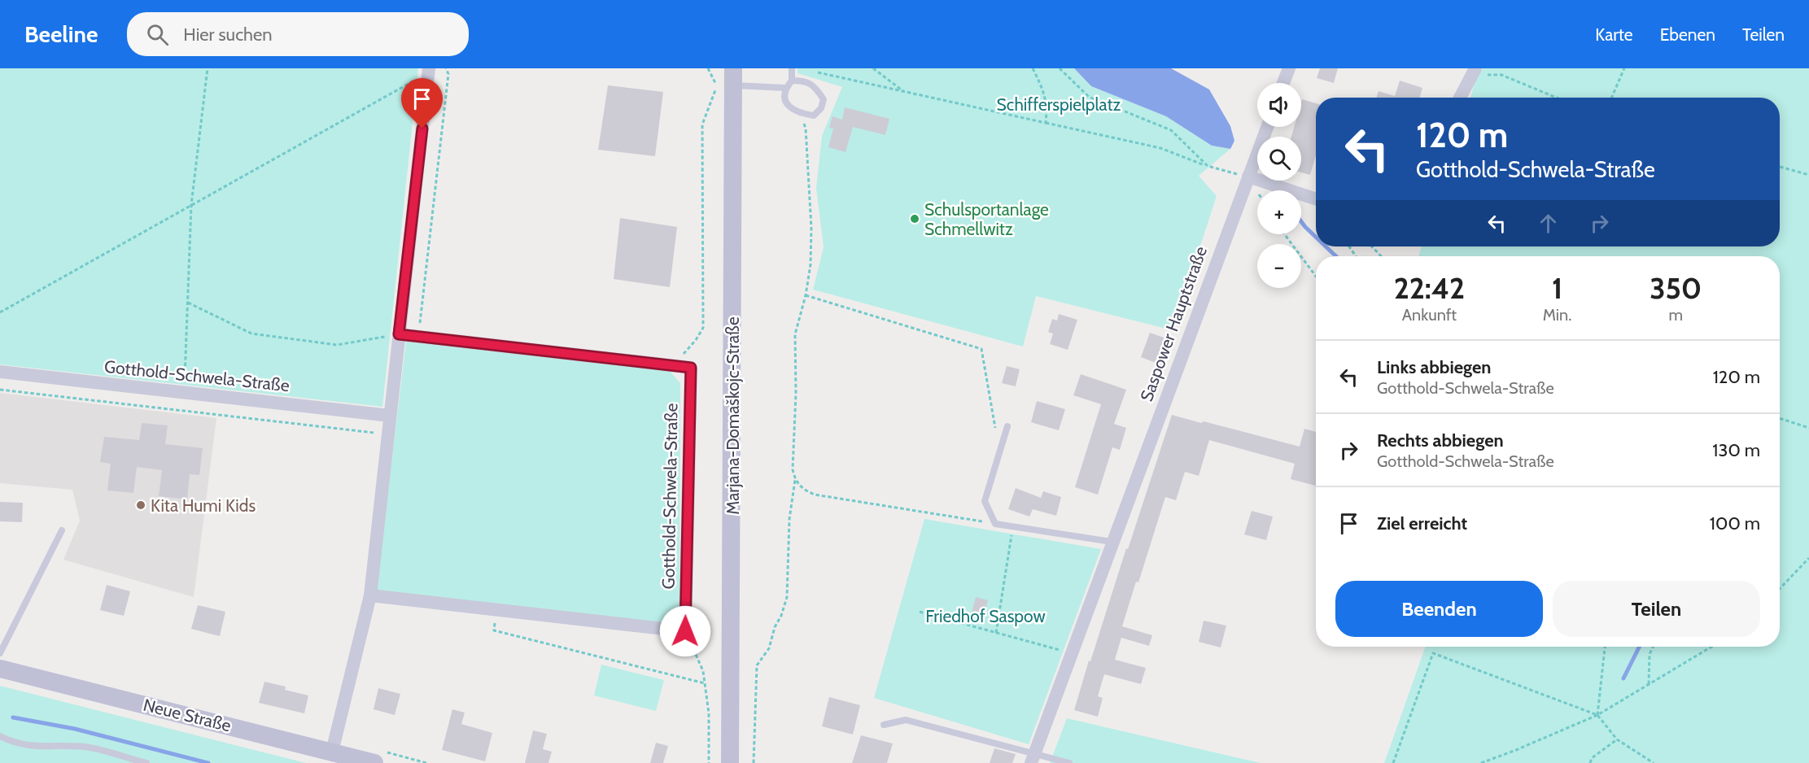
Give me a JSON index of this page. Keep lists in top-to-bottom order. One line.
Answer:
{"streets":{"street":["Saspower Hauptstraße","Gotthold-Schwela-Straße","Marjana-Domaškojc-Straße","Neue Straße"]},"parks":["Schifferspielplatz","Friedhof Saspow"],"places":["Schulsportanlage Schmellwitz","Kita Humi Kids"],"page":{"header":"Beeline","search":"Hier suchen","nav":["Karte","Ebenen","Teilen"],"map_buttons":["+","−"],"turn":["120 m","Gotthold-Schwela-Straße"],"eta":["22:42","Ankunft","1","Min.","350","m"],"list":[{"name":"Links abbiegen","note":"Gotthold-Schwela-Straße","value":"120 m"},{"name":"Rechts abbiegen","note":"Gotthold-Schwela-Straße","value":"130 m"},{"name":"Ziel erreicht","value":"100 m"}],"buttons":["Beenden","Teilen"]}}
